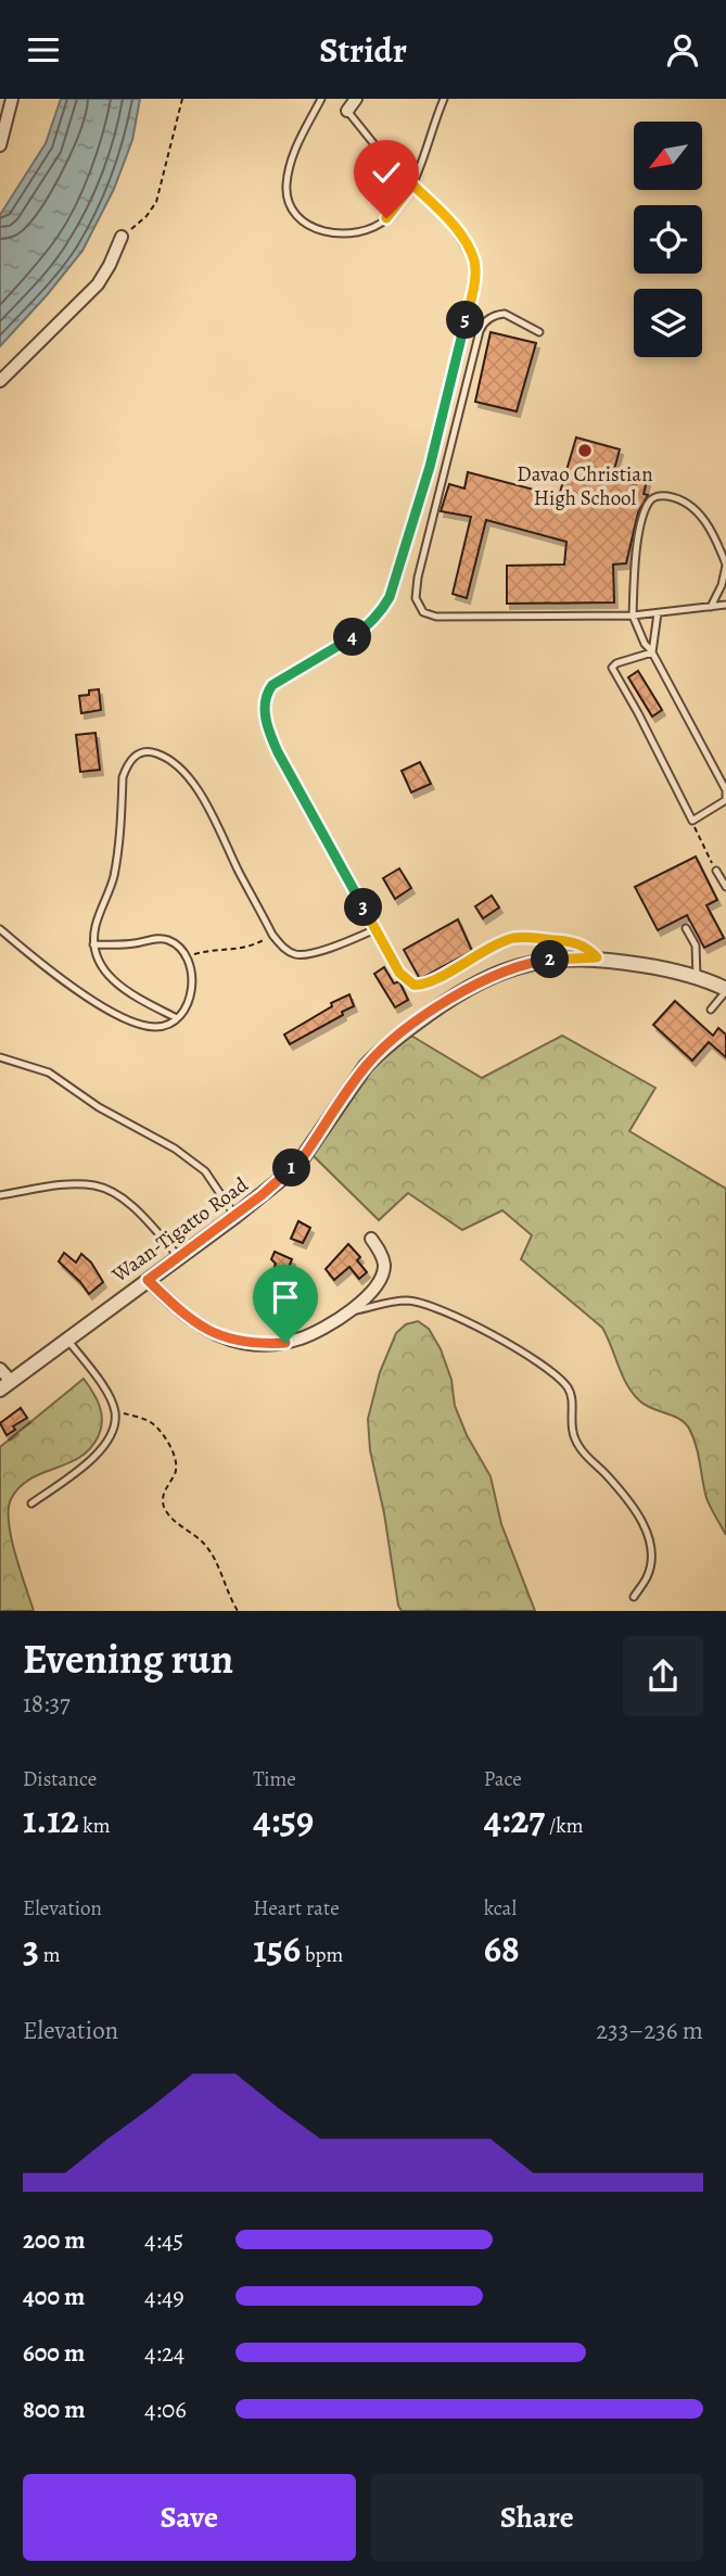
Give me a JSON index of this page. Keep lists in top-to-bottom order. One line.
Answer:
{"streets":{"street":["Waan-Tigatto Road"]},"places":["Davao Christian High School"],"north":"bottom left","page":{"header":"Stridr","pins":["5","4","3","2","1"],"heading":["Evening run","18:37"],"stats":[["Distance","1.12 km"],["Time","4:59"],["Pace","4:27 /km"],["Elevation","3 m"],["Heart rate","156 bpm"],["kcal","68"]],"chart":["Elevation","233–236 m"],"list":[{"name":"200 m","note":"4:45"},{"name":"400 m","note":"4:49"},{"name":"600 m","note":"4:24"},{"name":"800 m","note":"4:06"}],"buttons":["Save","Share"]}}
